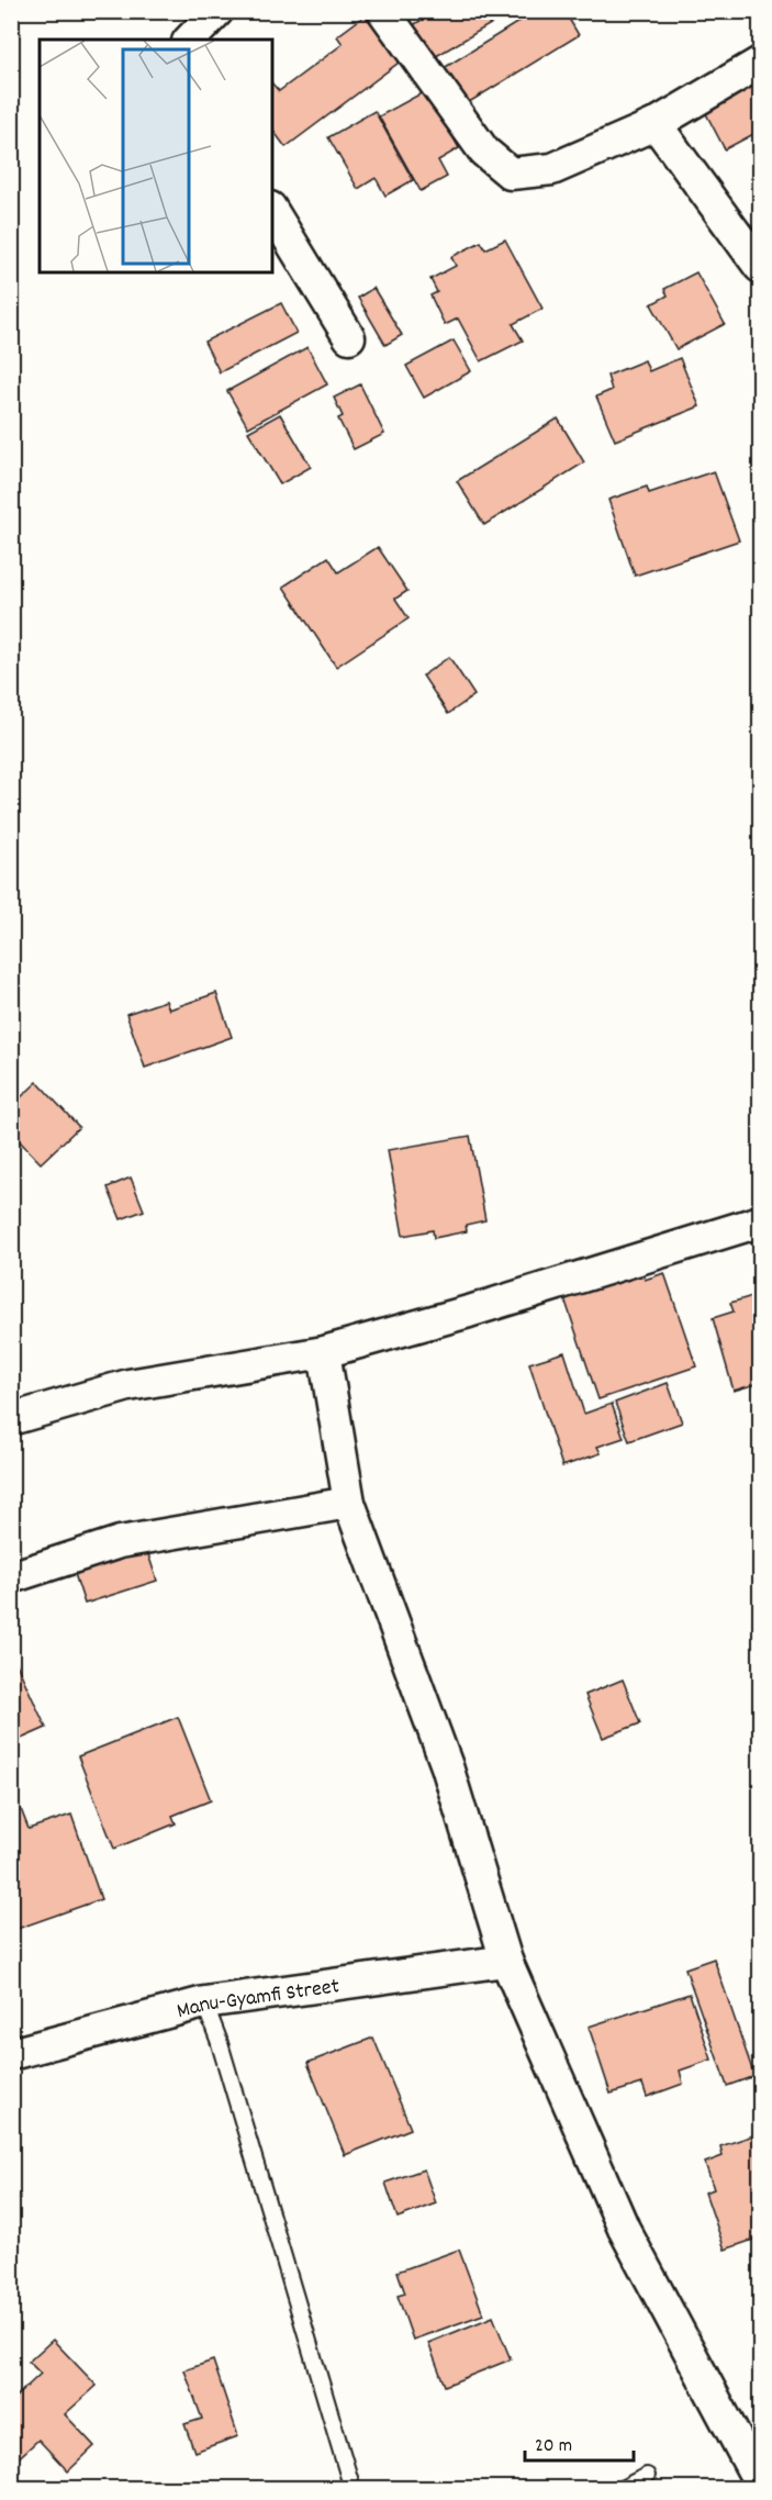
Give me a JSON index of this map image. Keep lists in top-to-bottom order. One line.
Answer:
{"streets":{"street":["Manu-Gyamfi Street"]},"scale_bar":"20 m"}
